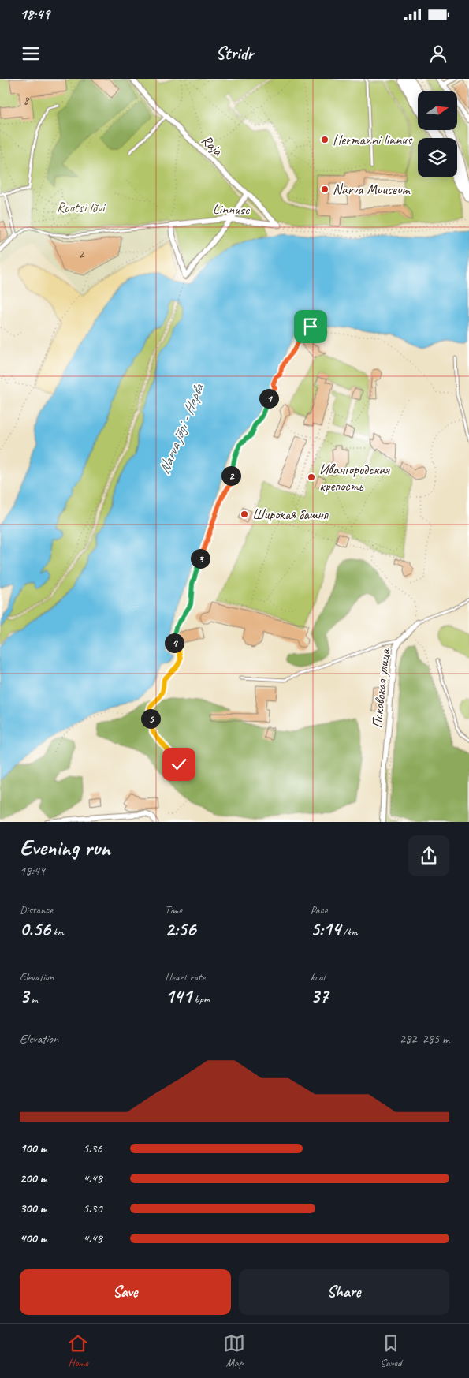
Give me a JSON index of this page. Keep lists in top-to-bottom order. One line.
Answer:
{"streets":{"street":["Raja","Linnuse","Псковская улица"]},"crossings":[["Raja","Linnuse"]],"water":["Narva jõgi - Нарва"],"parks":["Rootsi lõvi"],"places":["Hermanni linnus","Narva Muuseum","Ивангородская крепость","Широкая башня"],"house_numbers":["8","2"],"north":"right","page":{"status":"18:49","header":"Stridr","pins":["1","2","3","4","5"],"heading":["Evening run","18:49"],"stats":[["Distance","0.56 km"],["Time","2:56"],["Pace","5:14 /km"],["Elevation","3 m"],["Heart rate","141 bpm"],["kcal","37"]],"chart":["Elevation","282–285 m"],"list":[{"name":"100 m","note":"5:36"},{"name":"200 m","note":"4:48"},{"name":"300 m","note":"5:30"},{"name":"400 m","note":"4:48"}],"buttons":["Save","Share"],"tabs":["Home","Map","Saved"]}}
